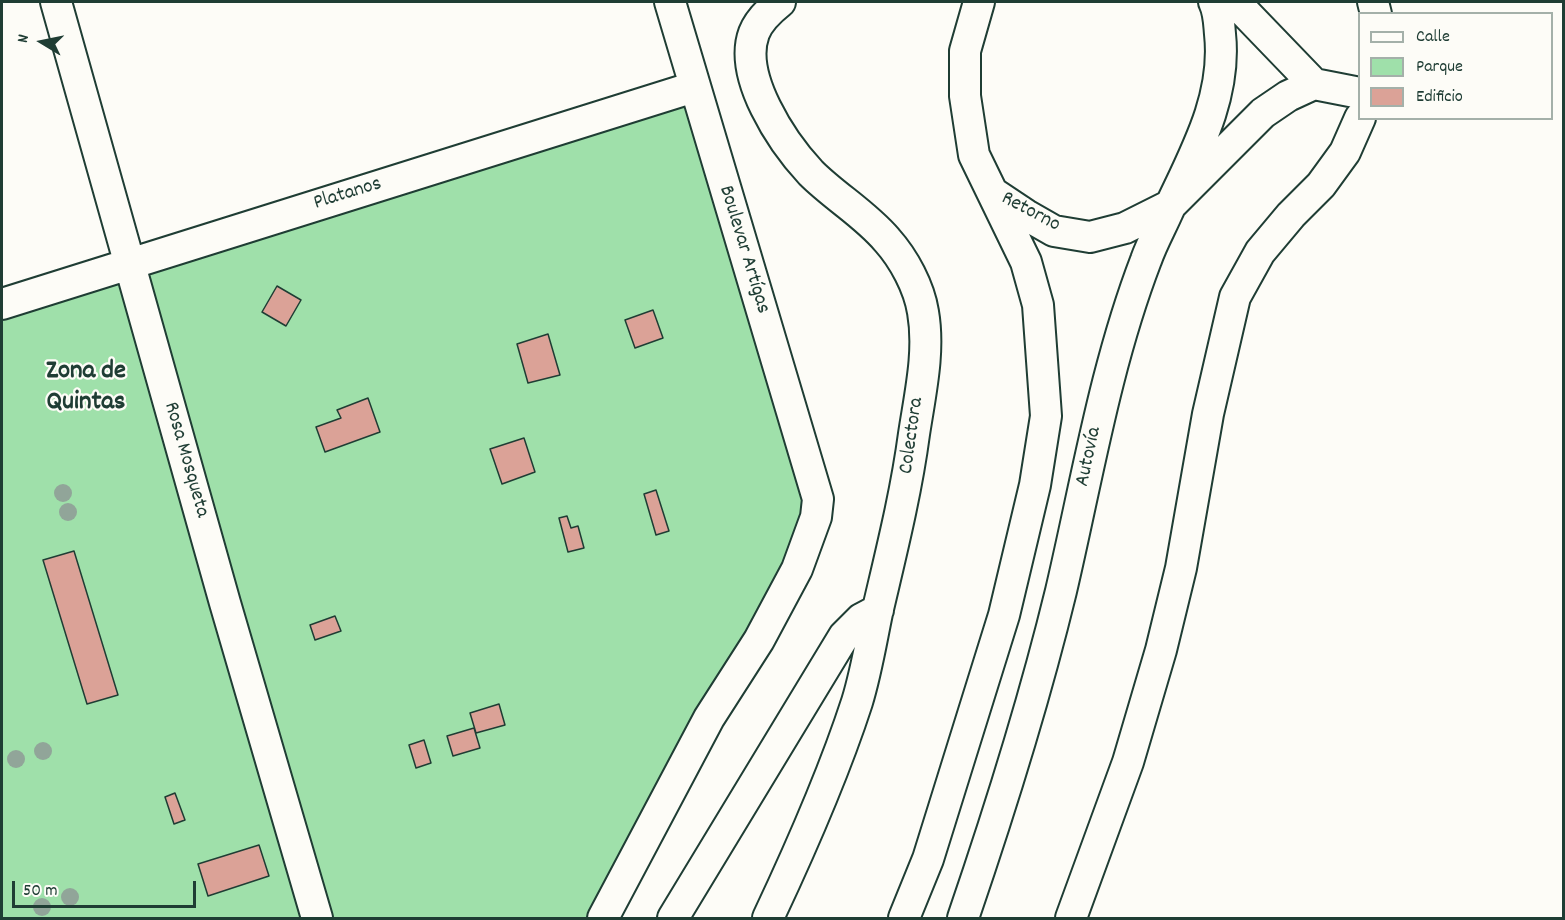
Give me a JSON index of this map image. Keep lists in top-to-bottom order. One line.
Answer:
{"streets":{"street":["Platanos","Retorno","Boulevar Artígas","Colectora","Autovía","Rosa Mosqueta"]},"crossings":[["Platanos","Boulevar Artígas"],["Platanos","Rosa Mosqueta"],["Retorno","Autovía"]],"districts":["Zona de Quintas"],"legend":["Calle","Parque","Edificio"],"scale_bar":"50 m","north":"left"}
